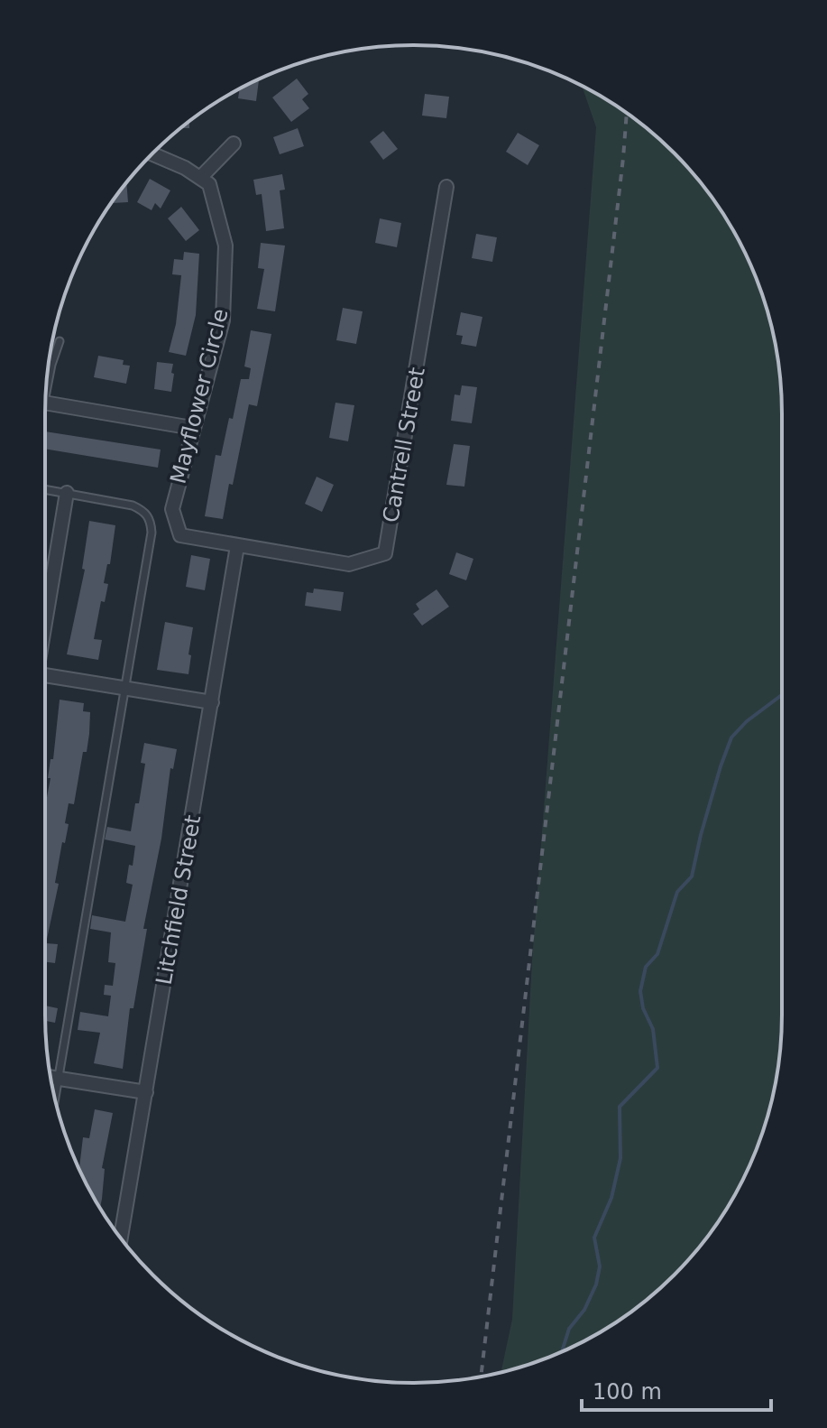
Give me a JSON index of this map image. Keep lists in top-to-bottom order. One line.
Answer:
{"streets":{"street":["Mayflower Circle","Cantrell Street","Litchfield Street"]},"crossings":[["Mayflower Circle","Cantrell Street"],["Mayflower Circle","Litchfield Street"],["Cantrell Street","Litchfield Street"]],"scale_bar":"100 m"}
